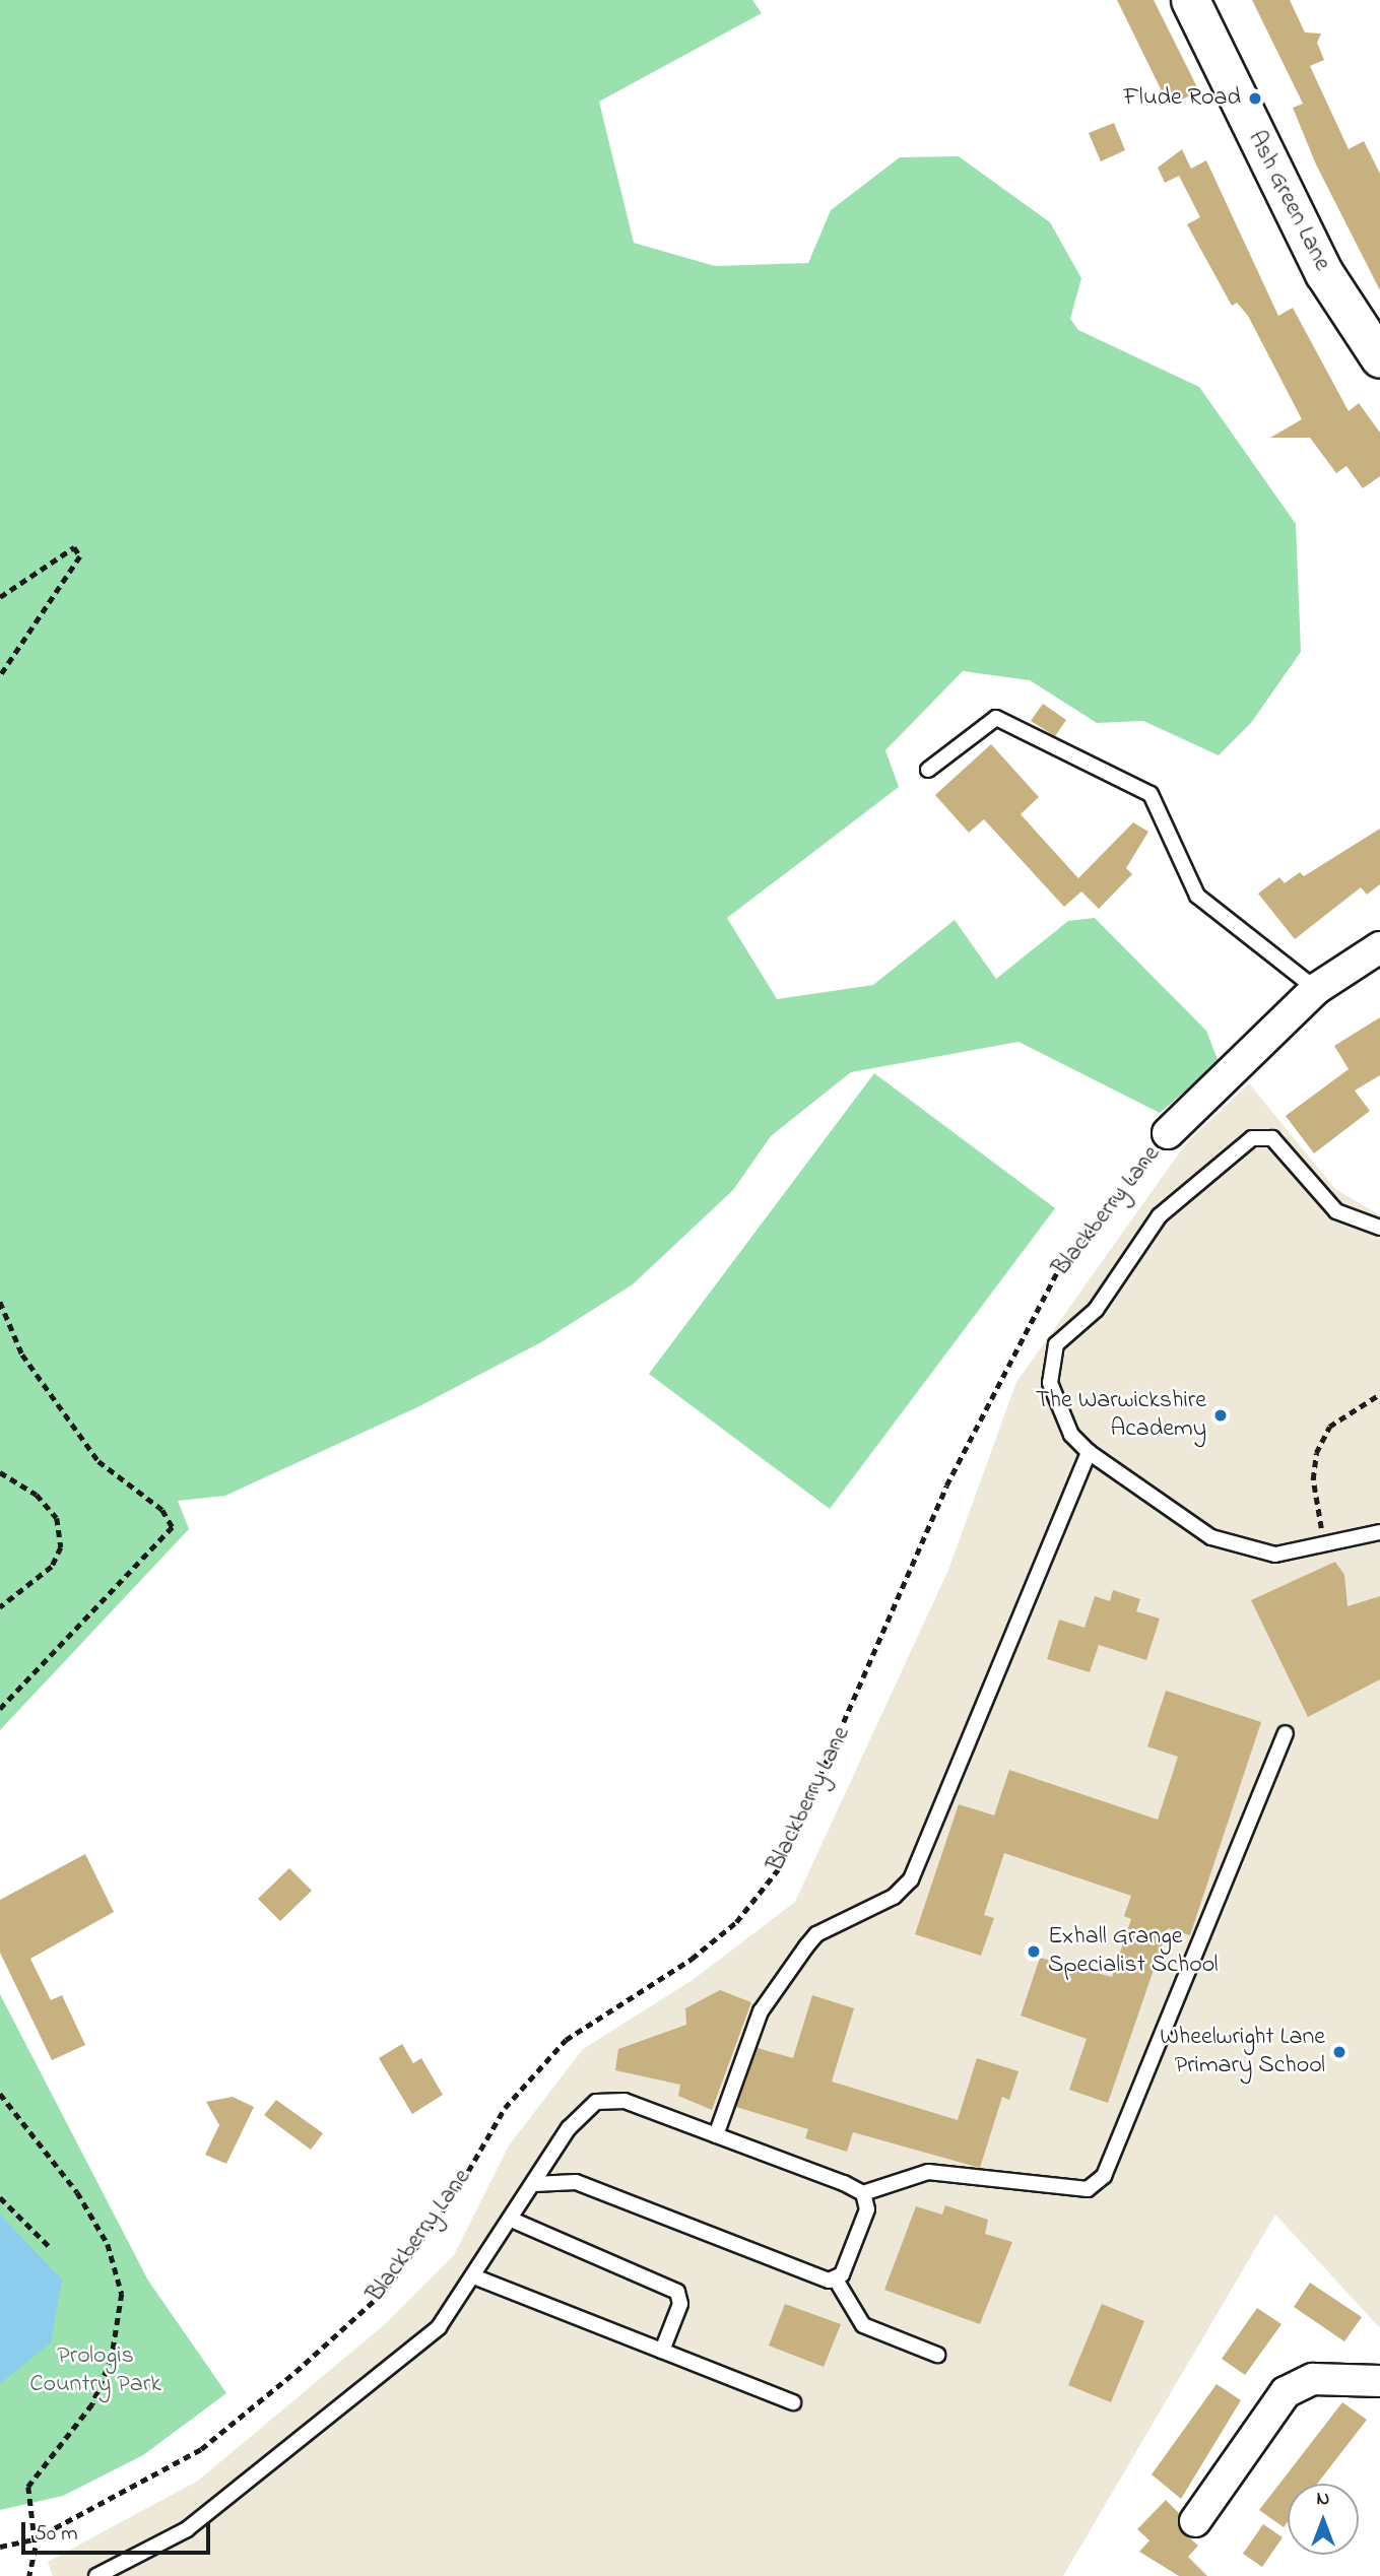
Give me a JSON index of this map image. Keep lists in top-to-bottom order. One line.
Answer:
{"streets":{"street":["Ash Green Lane","Blackberry Lane"]},"parks":["Prologis Country Park"],"places":["Flude Road","The Warwickshire Academy","Exhall Grange Specialist School","Wheelwright Lane Primary School"],"scale_bar":"50 m","north":"top"}
